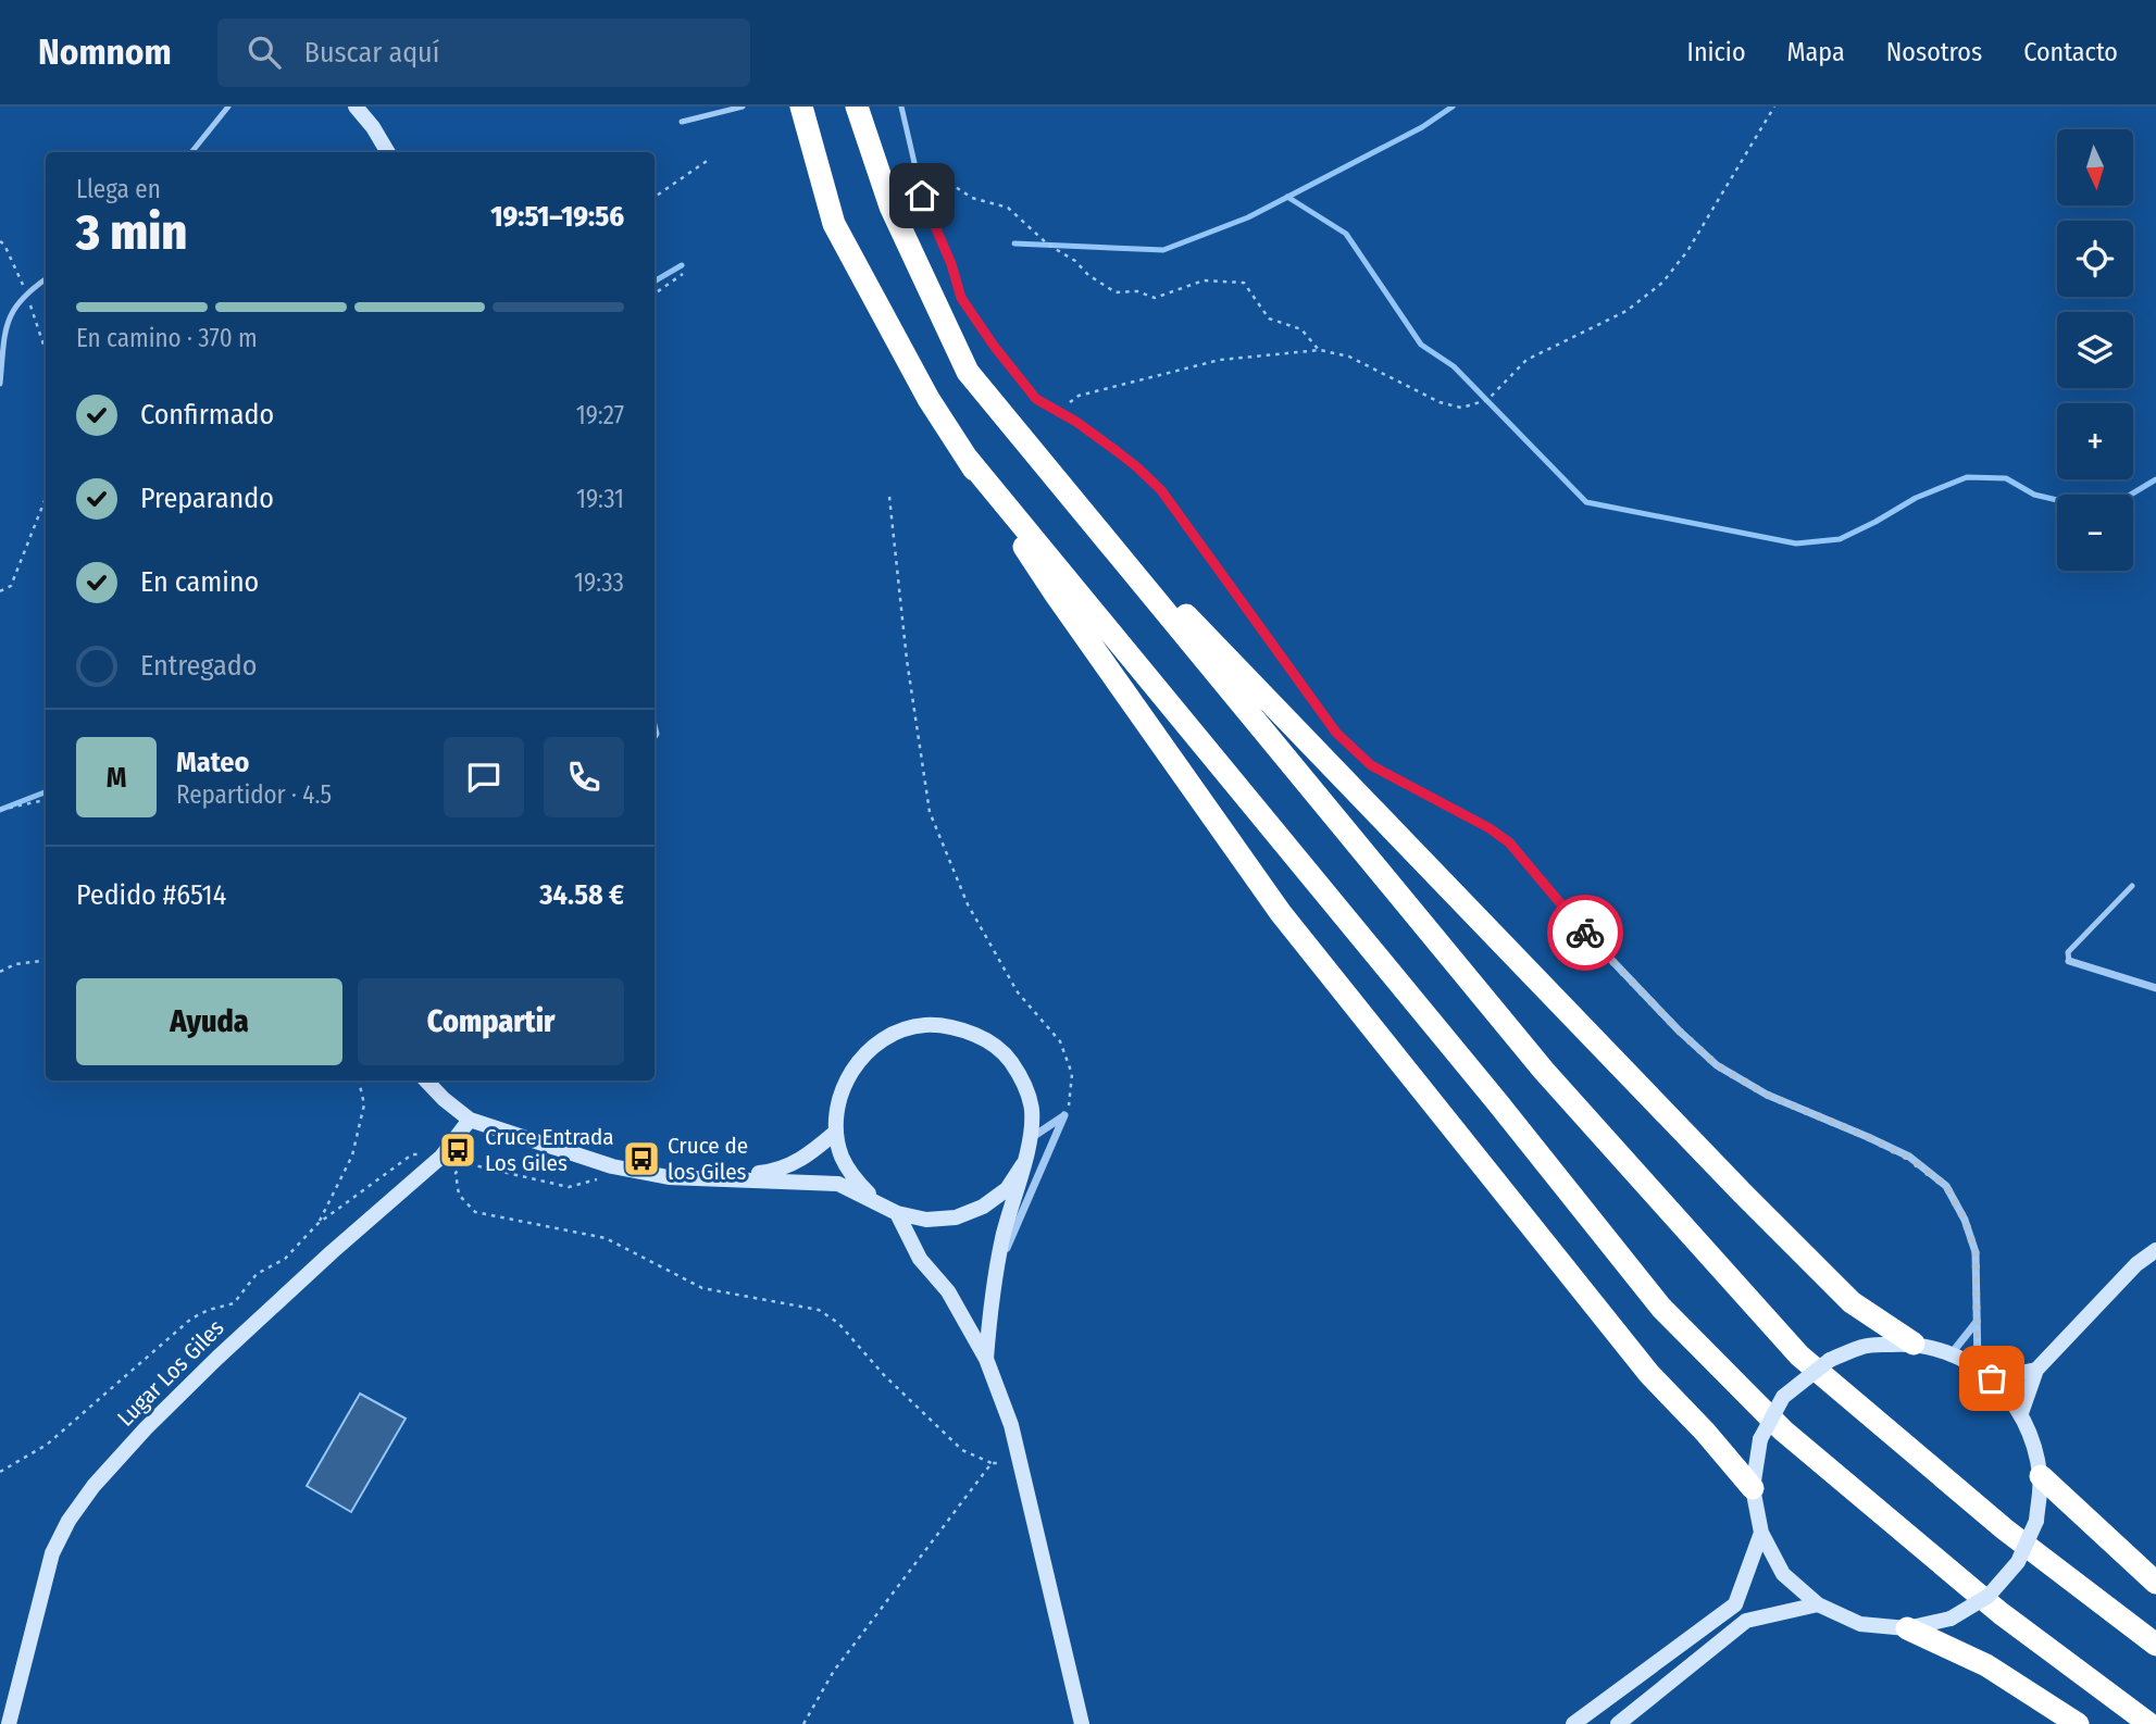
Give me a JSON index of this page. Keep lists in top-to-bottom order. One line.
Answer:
{"streets":{"main road":["Lugar Los Giles"]},"places":{"bus stop":["Cruce Entrada Los Giles","Cruce de los Giles"]},"north":"bottom","page":{"header":"Nomnom","search":"Buscar aquí","nav":["Inicio","Mapa","Nosotros","Contacto"],"map_buttons":["+","−"],"heading":["3 min","Llega en","19:51–19:56"],"panel":["Mateo","Repartidor · 4.5","Pedido #6514","34.58 €"],"bar":"En camino · 370 m","list":[["Confirmado","19:27"],["Preparando","19:31"],["En camino","19:33"],"Entregado"],"round":"M","buttons":["Ayuda","Compartir"]}}
